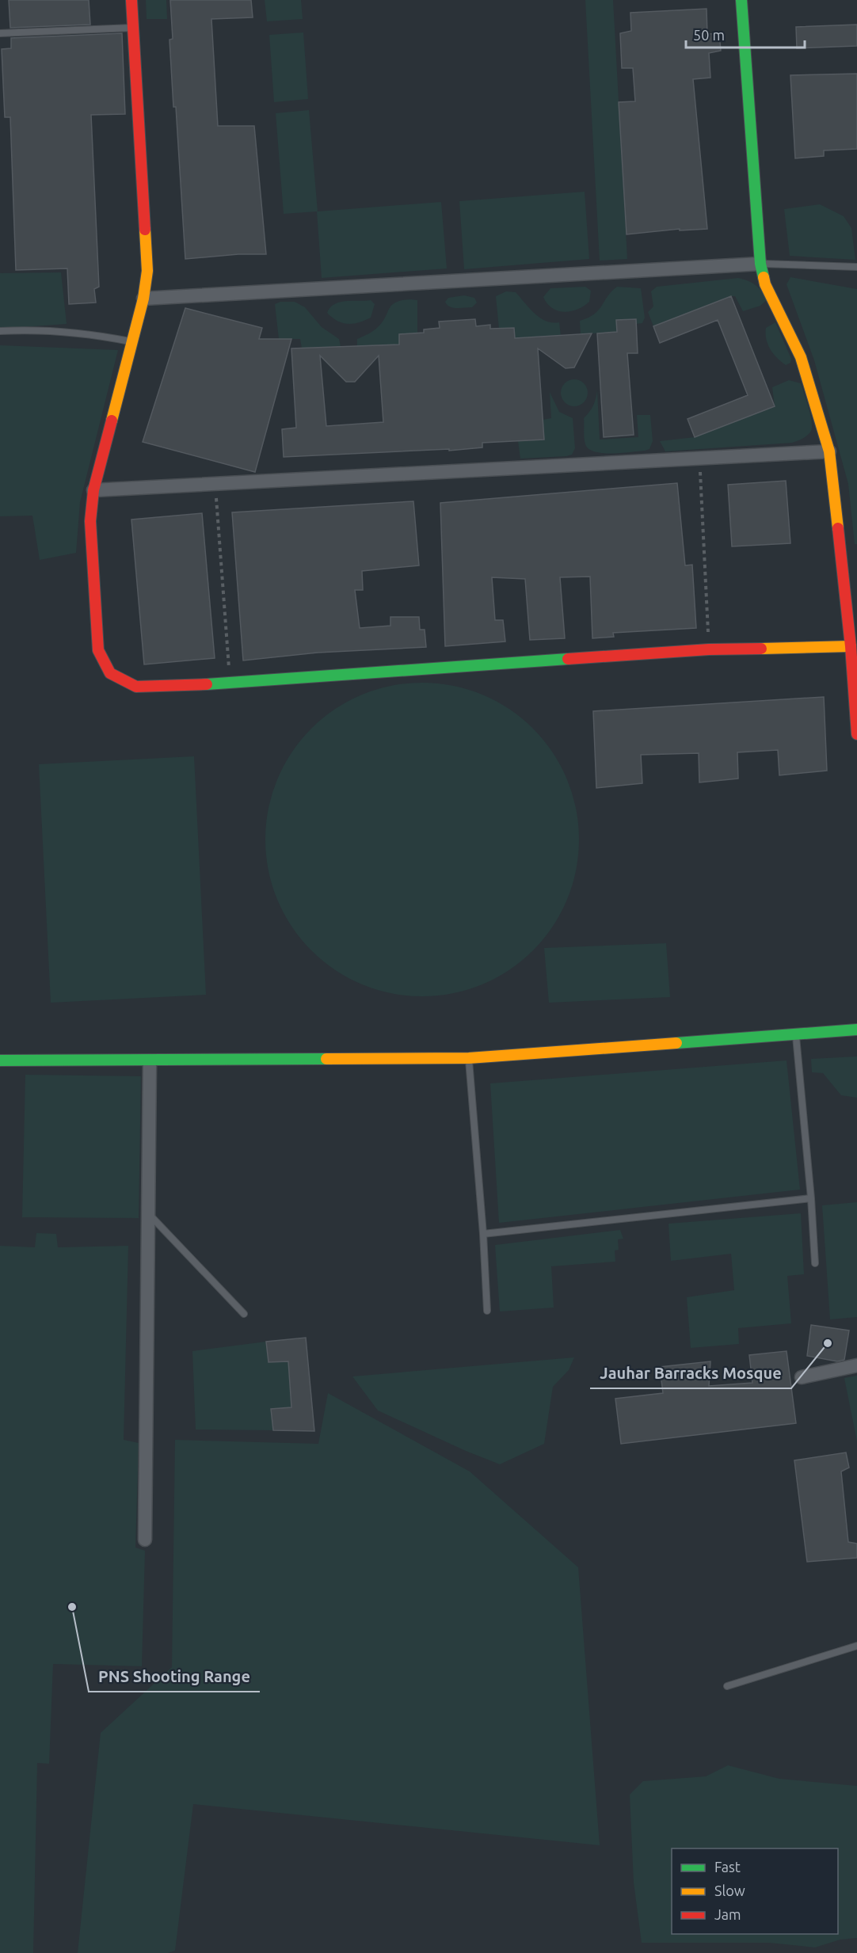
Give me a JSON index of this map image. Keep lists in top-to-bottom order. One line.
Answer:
{"places":["Jauhar Barracks Mosque","PNS Shooting Range"],"legend":["Fast","Slow","Jam"],"scale_bar":"50 m"}
